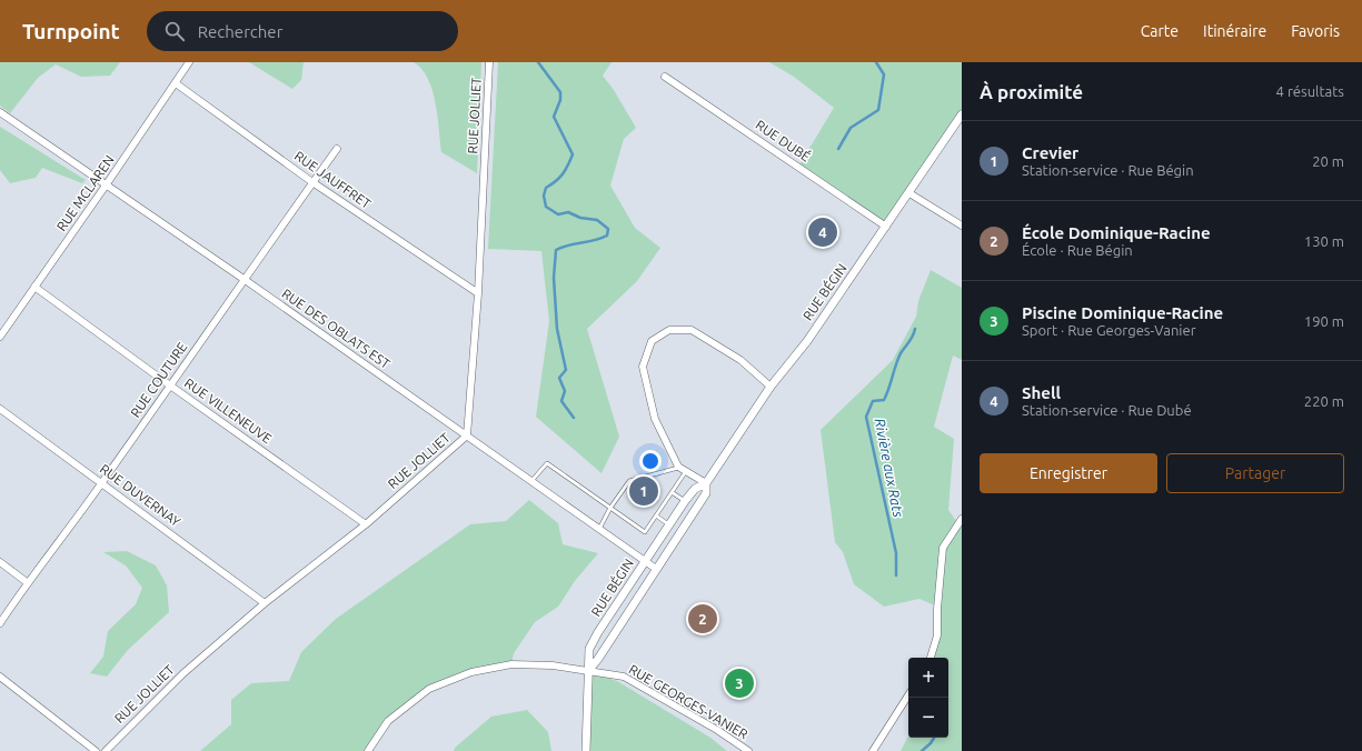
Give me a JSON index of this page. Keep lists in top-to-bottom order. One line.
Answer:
{"streets":{"street":["RUE JOLLIET","RUE DUBÉ","RUE JAUFFRET","RUE MCLAREN","RUE BÉGIN","RUE DES OBLATS EST","RUE COUTURE","RUE VILLENEUVE","RUE DUVERNAY","RUE GEORGES-VANIER"]},"crossings":[["RUE JOLLIET","RUE JAUFFRET"],["RUE JOLLIET","RUE DES OBLATS EST"],["RUE JOLLIET","RUE VILLENEUVE"],["RUE JOLLIET","RUE DUVERNAY"],["RUE DUBÉ","RUE BÉGIN"],["RUE JAUFFRET","RUE MCLAREN"],["RUE JAUFFRET","RUE COUTURE"],["RUE MCLAREN","RUE DES OBLATS EST"],["RUE MCLAREN","RUE VILLENEUVE"],["RUE BÉGIN","RUE DES OBLATS EST"],["RUE BÉGIN","RUE GEORGES-VANIER"],["RUE DES OBLATS EST","RUE COUTURE"],["RUE COUTURE","RUE VILLENEUVE"],["RUE COUTURE","RUE DUVERNAY"]],"water":["Rivière aux Rats"],"page":{"header":"Turnpoint","search":"Rechercher","nav":["Carte","Itinéraire","Favoris"],"heading":["À proximité","4 résultats"],"list":[{"mark":"1","name":"Crevier","note":"Station-service · Rue Bégin","value":"20 m"},{"mark":"2","name":"École Dominique-Racine","note":"École · Rue Bégin","value":"130 m"},{"mark":"3","name":"Piscine Dominique-Racine","note":"Sport · Rue Georges-Vanier","value":"190 m"},{"mark":"4","name":"Shell","note":"Station-service · Rue Dubé","value":"220 m"}],"pins":["4","1","2","3"],"buttons":["Enregistrer","Partager"],"map_buttons":["+","−"]}}
